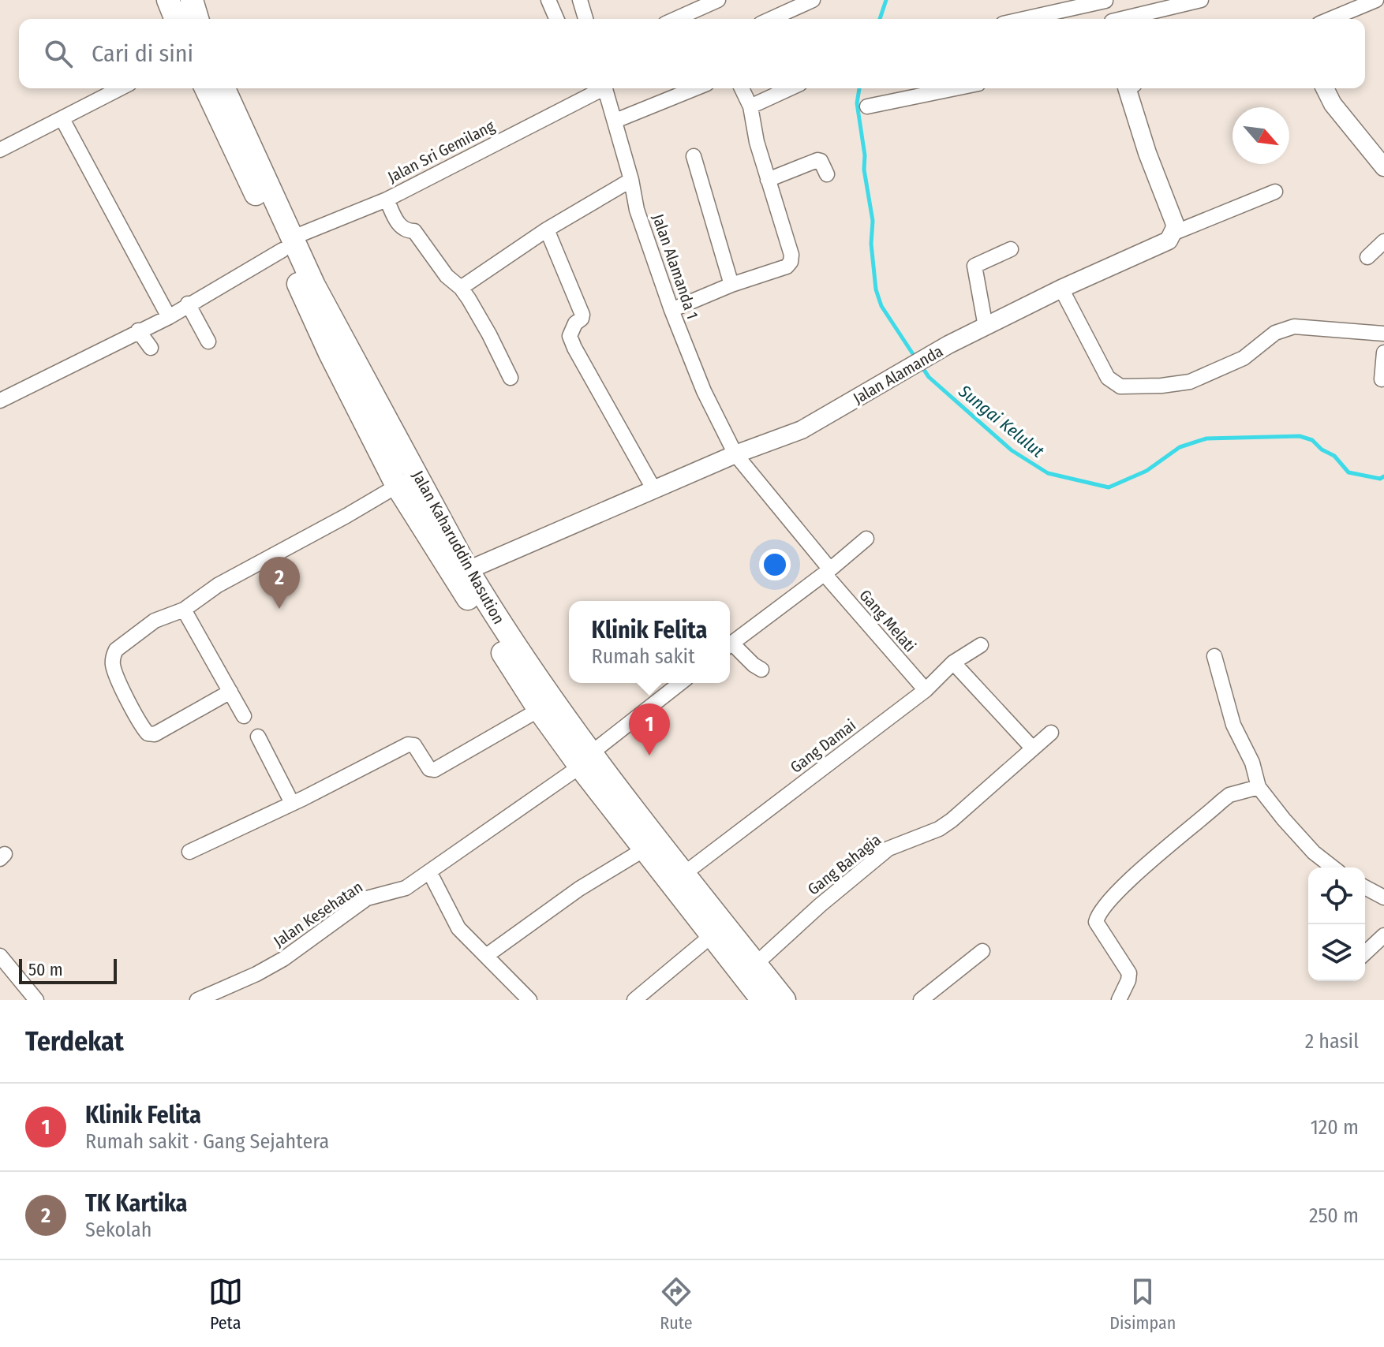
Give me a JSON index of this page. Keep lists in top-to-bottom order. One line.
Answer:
{"streets":{"highway":["Jalan Kaharuddin Nasution"],"street":["Jalan Sri Gemilang","Jalan Alamanda 1","Jalan Alamanda","Gang Melati","Gang Damai","Gang Bahagia","Jalan Kesehatan"]},"crossings":[["Jalan Sri Gemilang","Jalan Kaharuddin Nasution"],["Jalan Alamanda 1","Jalan Alamanda"],["Jalan Alamanda 1","Gang Melati"],["Jalan Alamanda","Jalan Kaharuddin Nasution"],["Jalan Alamanda","Gang Melati"],["Jalan Kaharuddin Nasution","Gang Damai"],["Jalan Kaharuddin Nasution","Gang Bahagia"],["Jalan Kaharuddin Nasution","Jalan Kesehatan"],["Gang Melati","Gang Damai"]],"water":["Sungai Kelulut"],"scale_bar":"50 m","north":"bottom right","page":{"search":"Cari di sini","pins":["2","1"],"popup":["Klinik Felita","Rumah sakit"],"scale":"50 m","heading":["Terdekat","2 hasil"],"list":[{"mark":"1","name":"Klinik Felita","note":"Rumah sakit · Gang Sejahtera","value":"120 m"},{"mark":"2","name":"TK Kartika","note":"Sekolah","value":"250 m"}],"nav":["Peta","Rute","Disimpan"]}}
